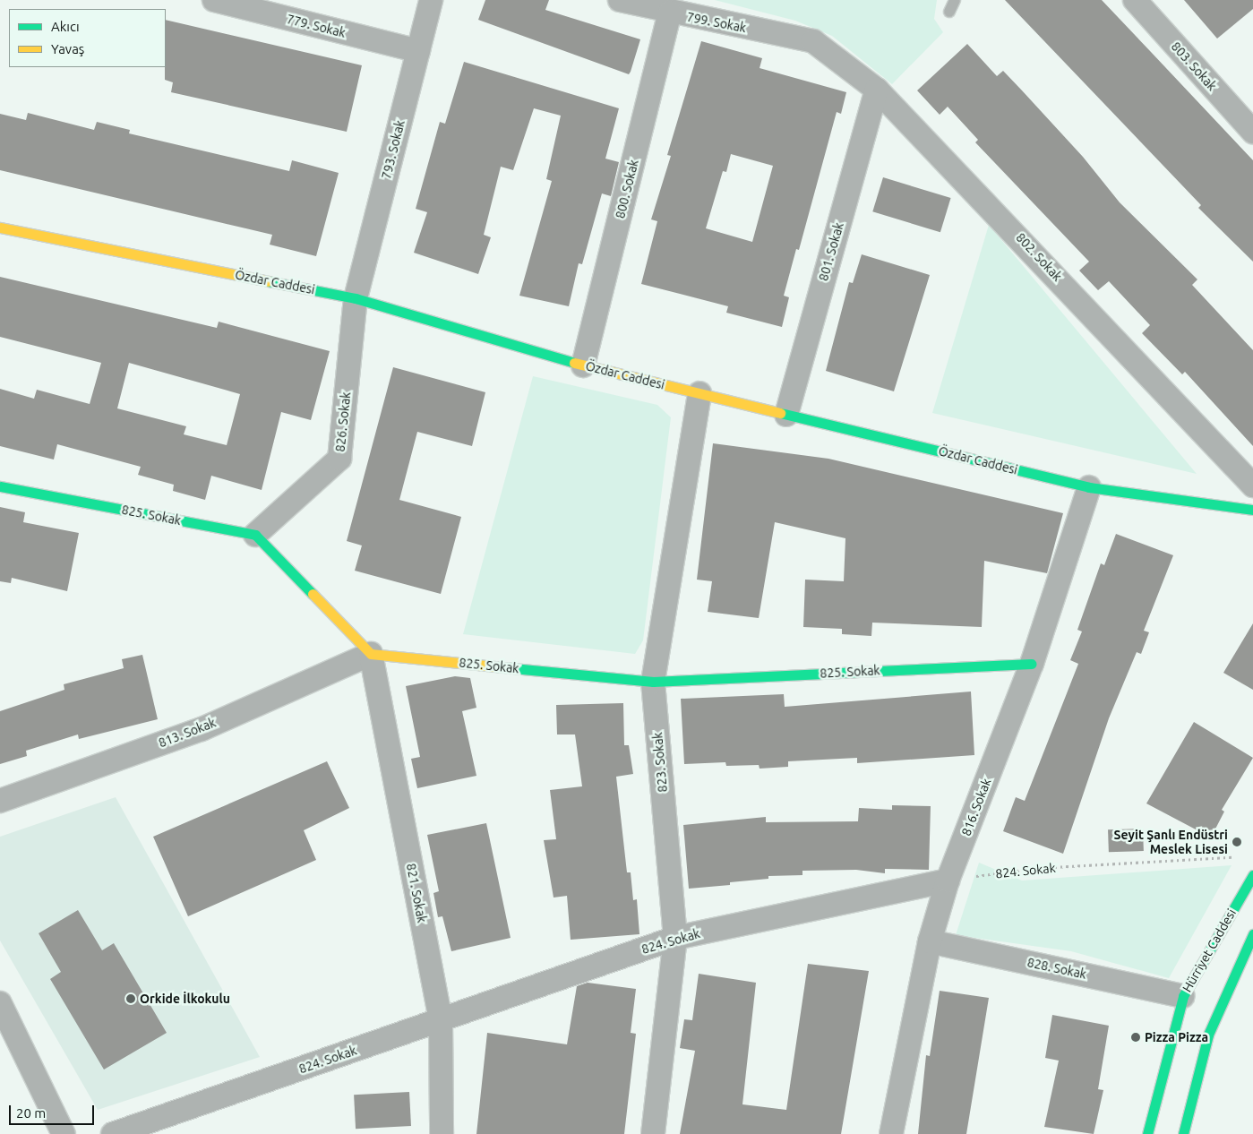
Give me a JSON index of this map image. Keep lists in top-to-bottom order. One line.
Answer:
{"streets":{"main road":["Özdar Caddesi","825. Sokak","Hürriyet Caddesi"],"street":["799. Sokak","779. Sokak","803. Sokak","793. Sokak","800. Sokak","801. Sokak","802. Sokak","826. Sokak","813. Sokak","823. Sokak","816. Sokak","824. Sokak","821. Sokak","828. Sokak"]},"crossings":[["799. Sokak","800. Sokak"],["799. Sokak","802. Sokak"],["779. Sokak","793. Sokak"],["793. Sokak","Özdar Caddesi"],["793. Sokak","826. Sokak"],["800. Sokak","Özdar Caddesi"],["801. Sokak","802. Sokak"],["801. Sokak","Özdar Caddesi"],["Özdar Caddesi","826. Sokak"],["Özdar Caddesi","823. Sokak"],["Özdar Caddesi","816. Sokak"],["826. Sokak","825. Sokak"],["825. Sokak","813. Sokak"],["825. Sokak","823. Sokak"],["825. Sokak","816. Sokak"],["825. Sokak","821. Sokak"],["813. Sokak","821. Sokak"],["823. Sokak","824. Sokak"],["816. Sokak","824. Sokak"],["816. Sokak","828. Sokak"],["824. Sokak","821. Sokak"],["Hürriyet Caddesi","828. Sokak"]],"places":["Seyit Şanlı Endüstri Meslek Lisesi","Orkide İlkokulu","Pizza Pizza"],"legend":["Akıcı","Yavaş"],"scale_bar":"20 m"}
